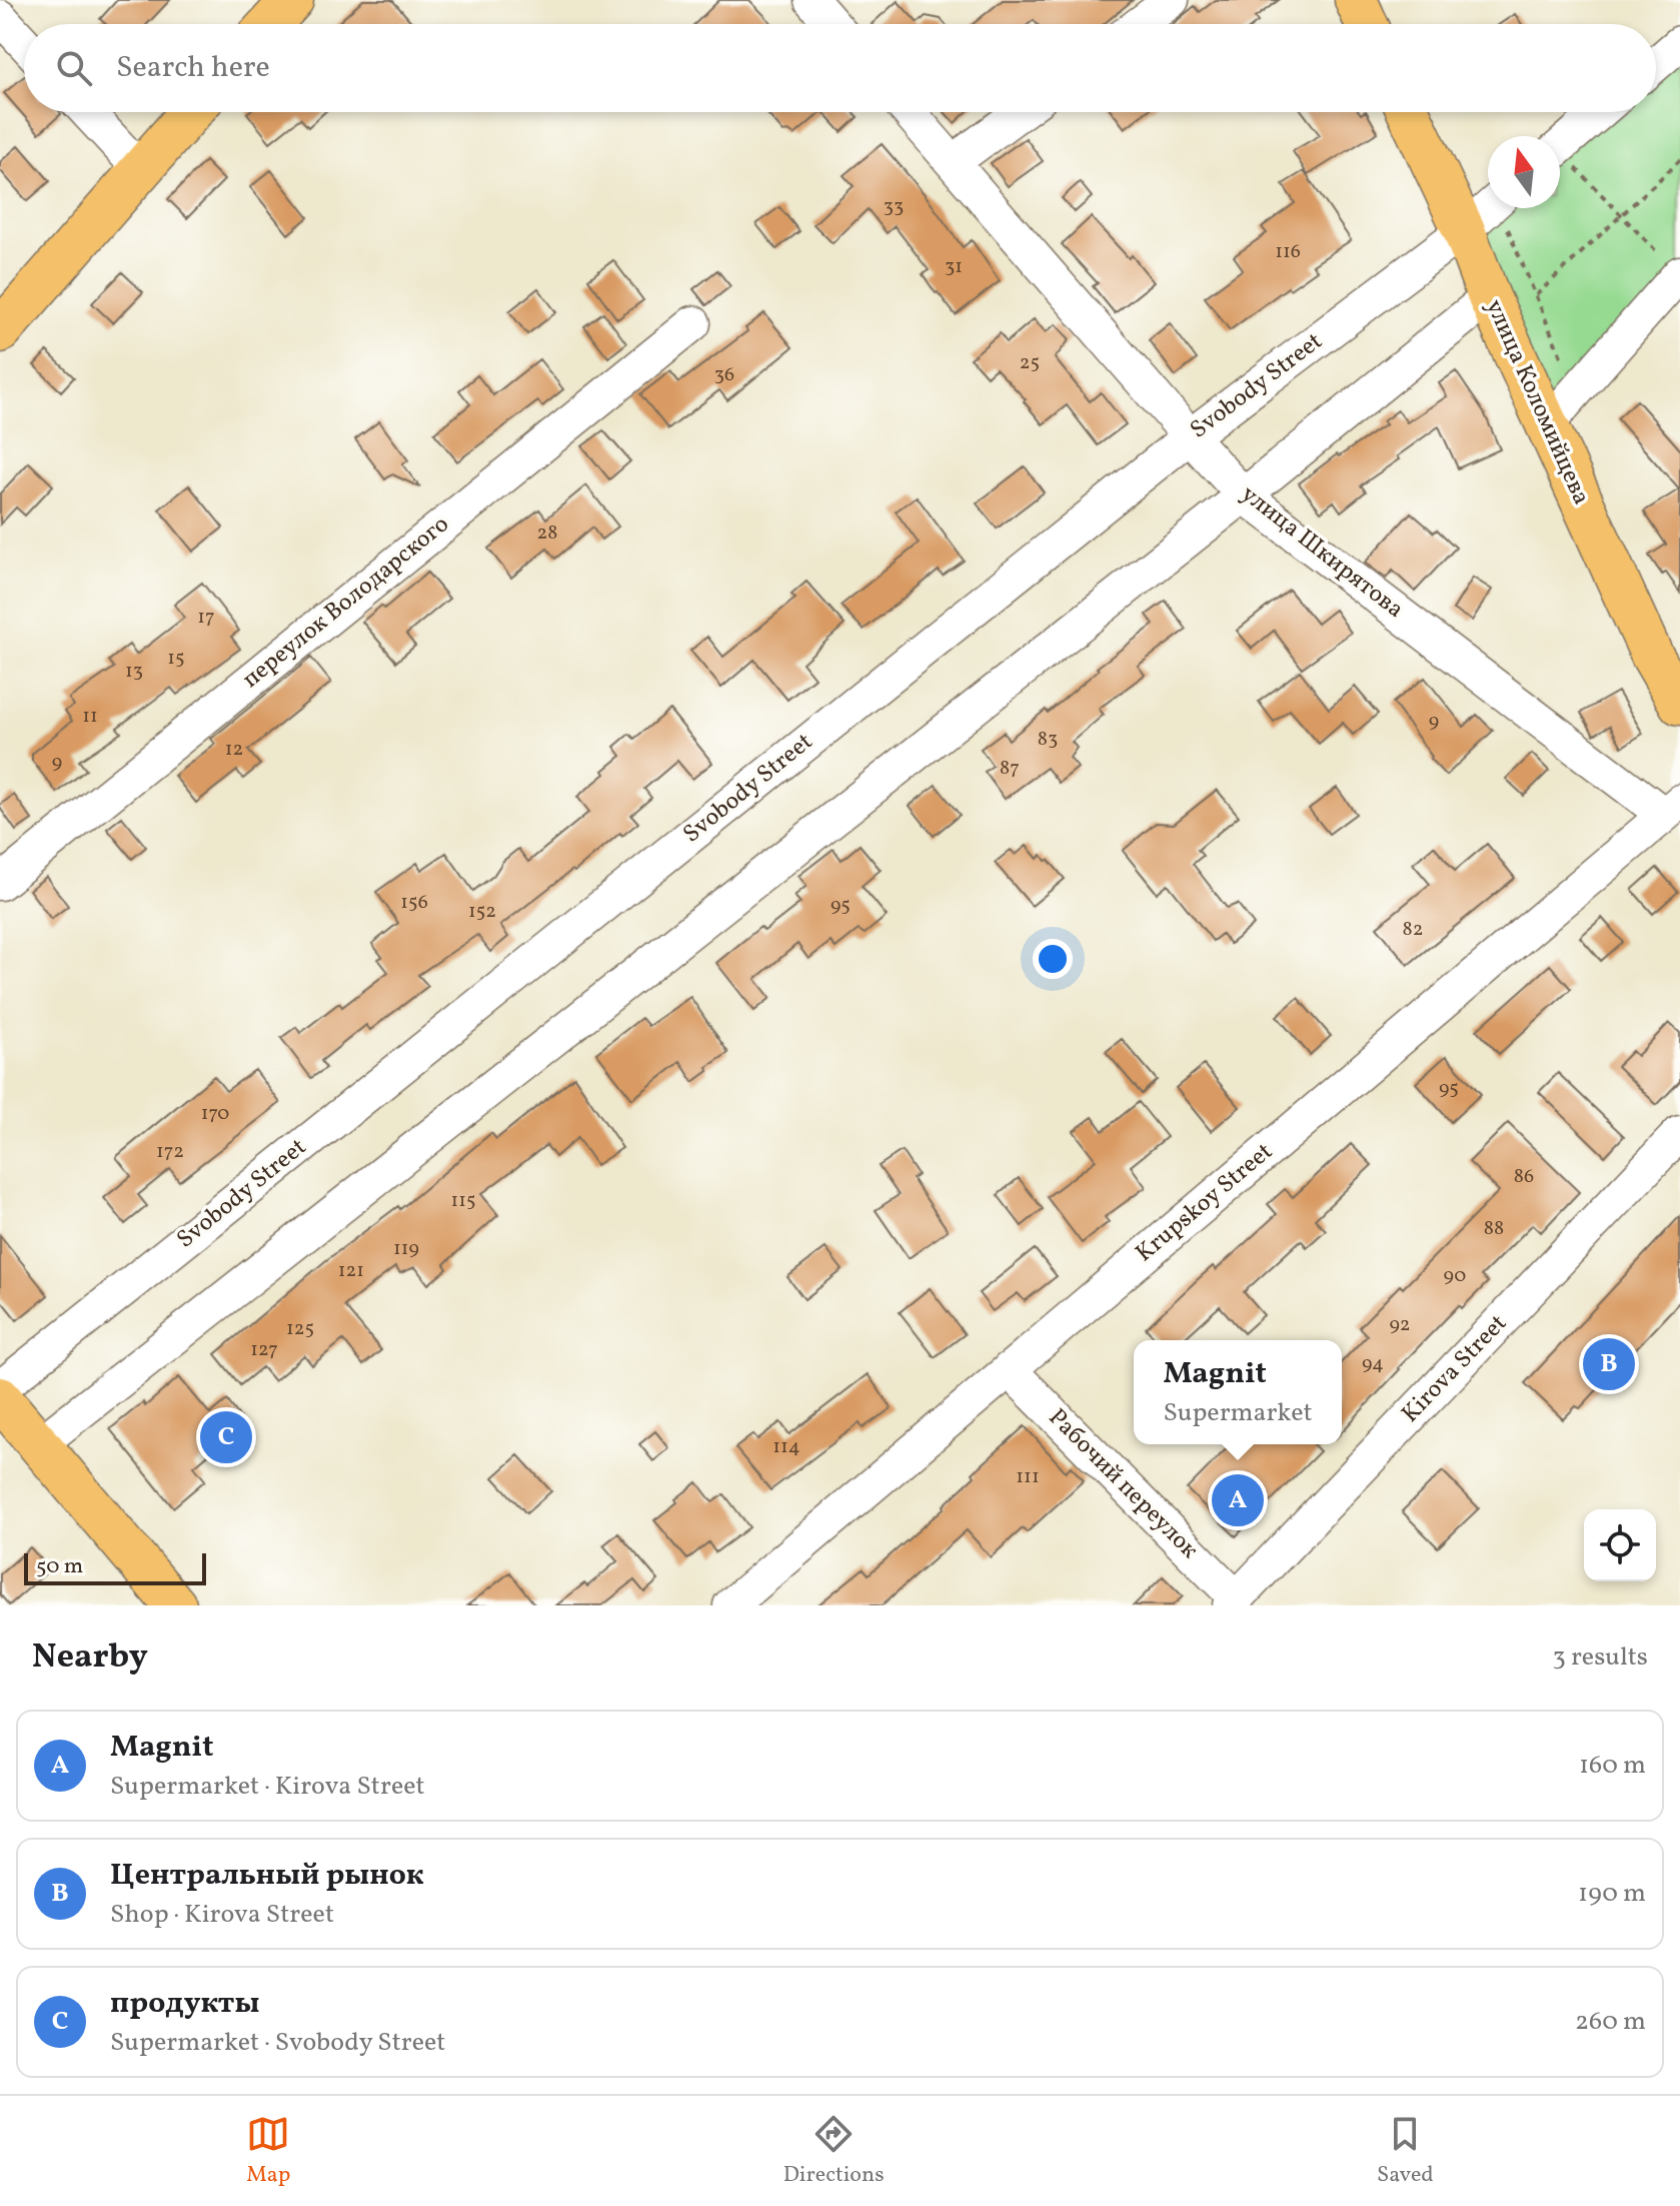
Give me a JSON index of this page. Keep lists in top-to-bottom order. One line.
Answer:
{"streets":{"main road":["улица Коломийцева"],"street":["Svobody Street","улица Шкирятова","переулок Володарского","Krupskoy Street","Kirova Street","Рабочий переулок"]},"crossings":[["Svobody Street","улица Коломийцева"],["Svobody Street","улица Шкирятова"],["улица Шкирятова","Krupskoy Street"],["Krupskoy Street","Рабочий переулок"],["Kirova Street","Рабочий переулок"]],"house_numbers":["33","116","31","25","36","28","17","15","13","11","9","83","12","9","87","156","95","152","82","95","170","172","86","115","88","119","121","90","92","125","127","94","114","111"],"scale_bar":"50 m","north":"top","page":{"search":"Search here","pins":["B","C","A"],"popup":["Magnit","Supermarket"],"scale":"50 m","heading":["Nearby","3 results"],"list":[{"mark":"A","name":"Magnit","note":"Supermarket · Kirova Street","value":"160 m"},{"mark":"B","name":"Центральный рынок","note":"Shop · Kirova Street","value":"190 m"},{"mark":"C","name":"продукты","note":"Supermarket · Svobody Street","value":"260 m"}],"nav":["Map","Directions","Saved"]}}
